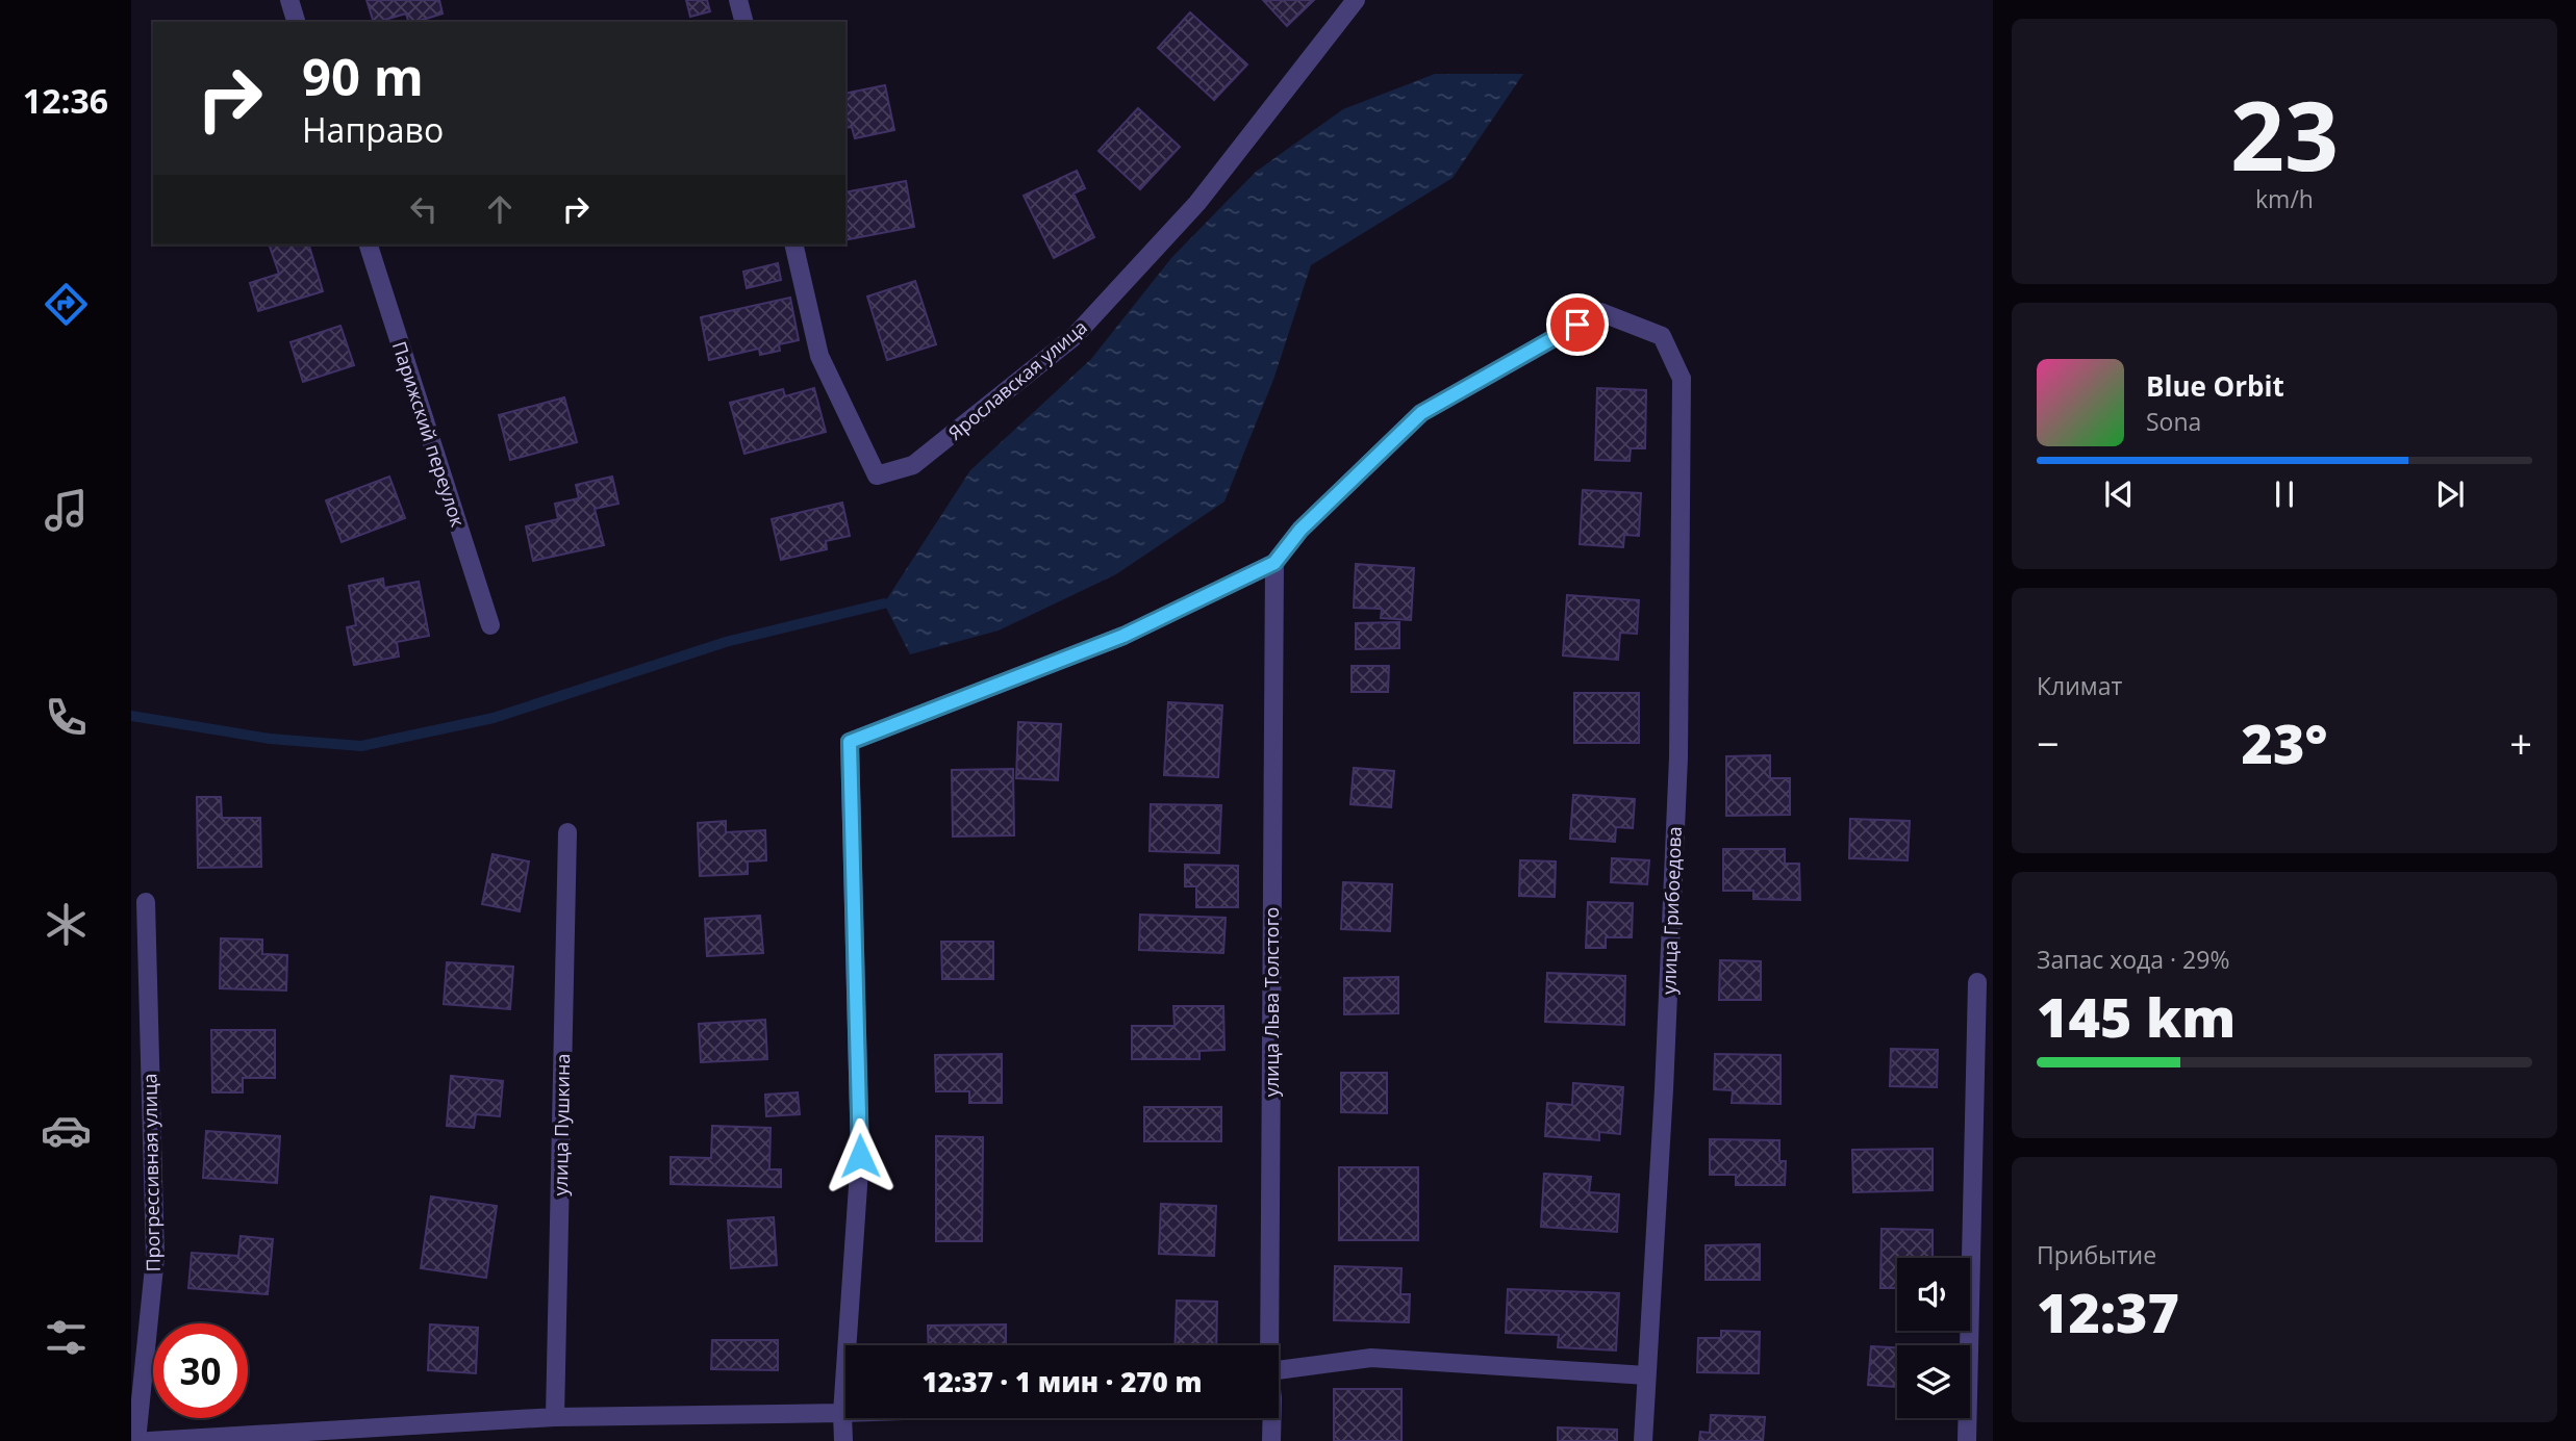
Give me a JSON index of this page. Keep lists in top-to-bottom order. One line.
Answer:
{"streets":{"street":["Ярославская улица","Парижский переулок","улица Грибоедова","улица Льва Толстого","улица Пушкина","Прогрессивная улица"]},"crossings":[["улица Грибоедова","улица Льва Толстого"]],"page":{"tabs":"12:36","tile":[["23","km/h"],"Климат",["Запас хода · 29%","145 km"],["Прибытие","12:37"]],"turn":["90 m","Направо"],"song":["Blue Orbit","Sona"],"heat":["−","23°","+"],"limit":"30","trip":"12:37 · 1 мин · 270 m"}}
